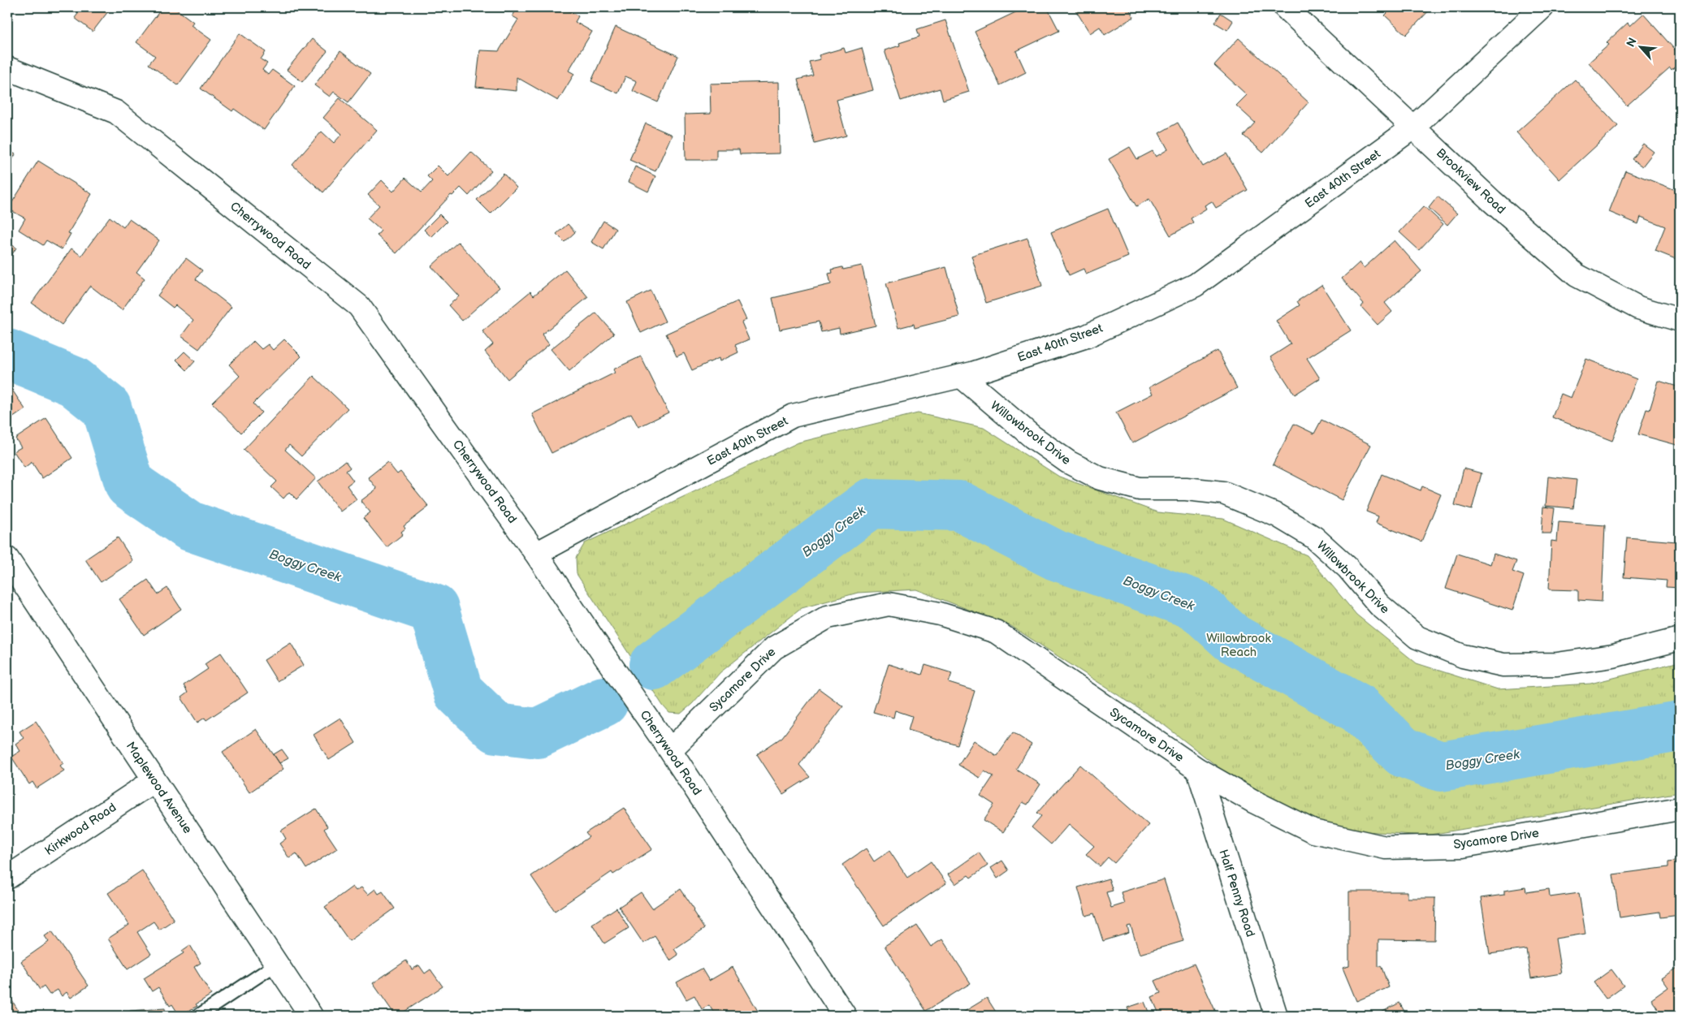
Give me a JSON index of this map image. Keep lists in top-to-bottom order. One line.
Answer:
{"streets":{"street":["East 40th Street","Brookview Road","Cherrywood Road","Willowbrook Drive","Sycamore Drive","Maplewood Avenue","Kirkwood Road","Half Penny Road"]},"crossings":[["East 40th Street","Brookview Road"],["East 40th Street","Cherrywood Road"],["East 40th Street","Willowbrook Drive"],["Cherrywood Road","Sycamore Drive"],["Sycamore Drive","Half Penny Road"],["Maplewood Avenue","Kirkwood Road"]],"water":["Boggy Creek"],"parks":["Willowbrook Reach"],"north":"top left"}
